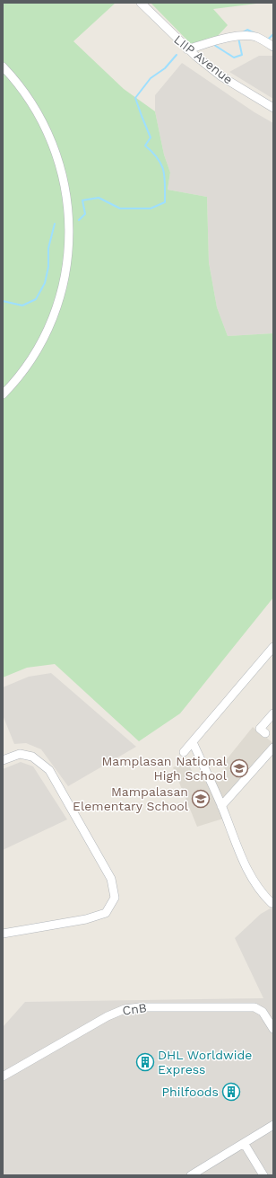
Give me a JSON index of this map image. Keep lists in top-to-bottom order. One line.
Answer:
{"streets":{"street":["LIIP Avenue","CnB"]},"places":{"school or university":["Mamplasan National High School","Mampalasan Elementary School"],"building":["DHL Worldwide Express","Philfoods"]}}
